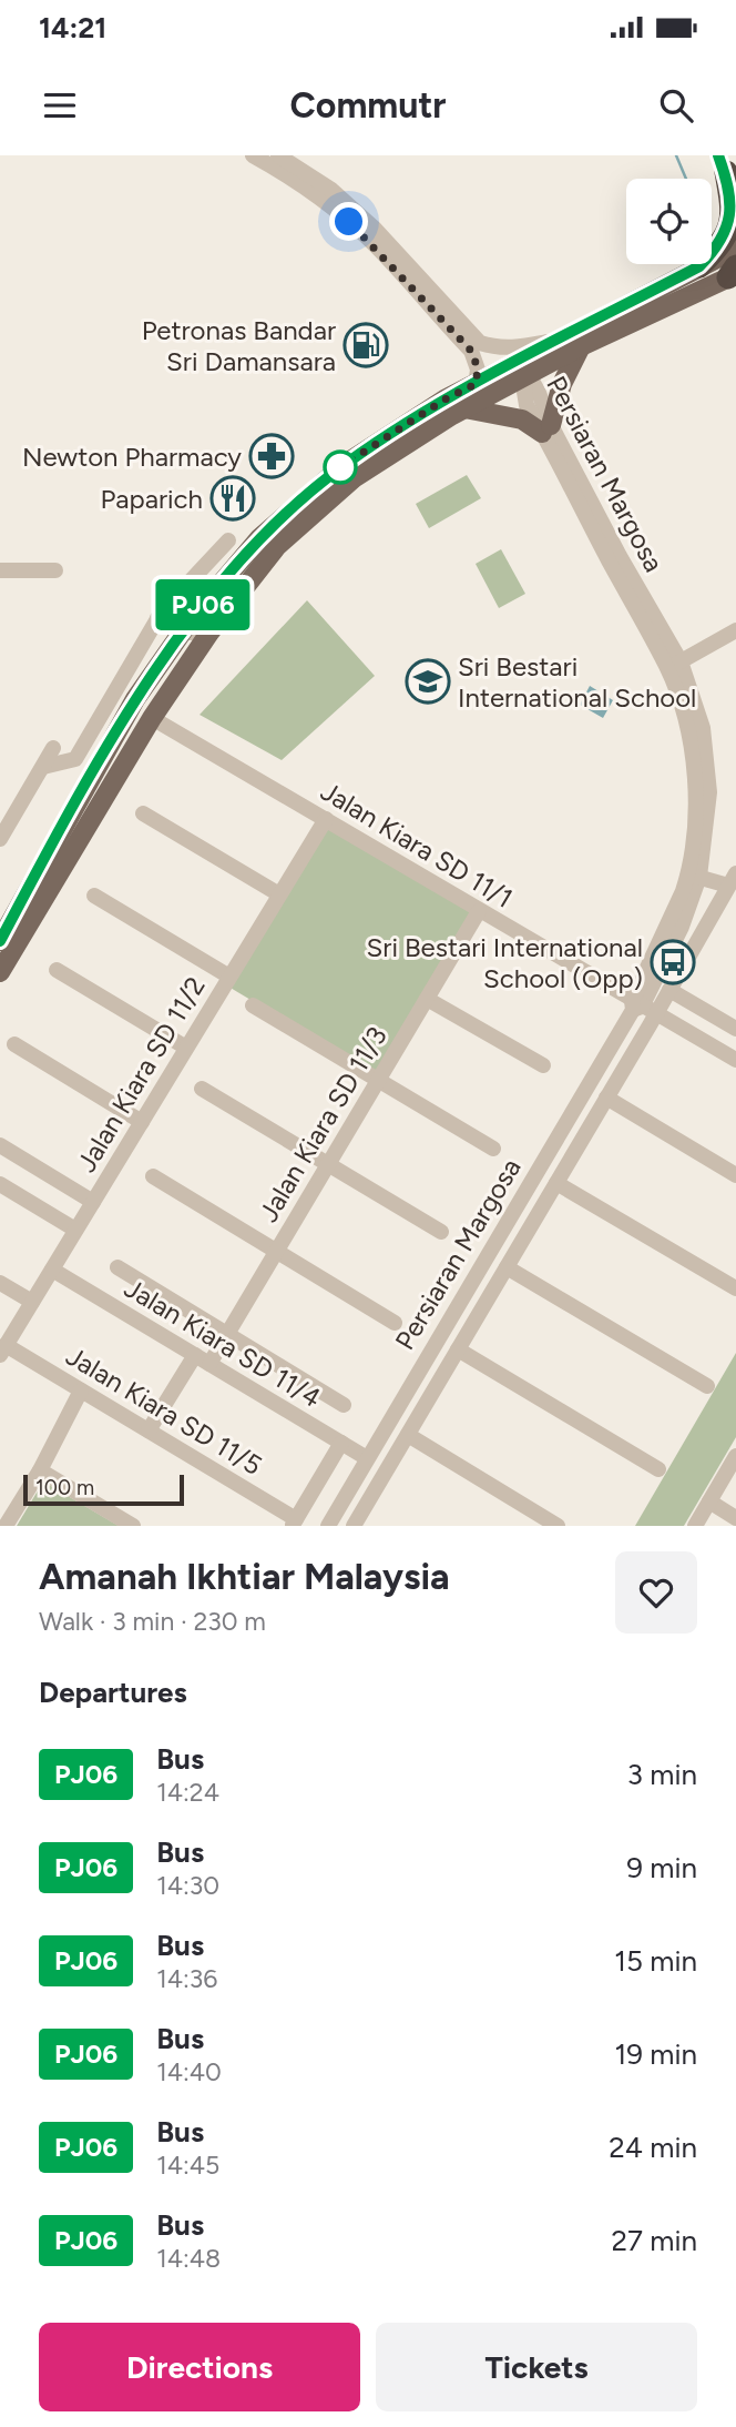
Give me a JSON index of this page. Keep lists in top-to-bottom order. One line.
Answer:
{"streets":{"street":["Persiaran Margosa","Jalan Kiara SD 11/1","Jalan Kiara SD 11/2","Jalan Kiara SD 11/3","Jalan Kiara SD 11/4","Jalan Kiara SD 11/5"]},"crossings":[["Persiaran Margosa","Jalan Kiara SD 11/1"],["Persiaran Margosa","Jalan Kiara SD 11/4"],["Jalan Kiara SD 11/1","Jalan Kiara SD 11/2"],["Jalan Kiara SD 11/1","Jalan Kiara SD 11/3"],["Jalan Kiara SD 11/2","Jalan Kiara SD 11/4"],["Jalan Kiara SD 11/2","Jalan Kiara SD 11/5"],["Jalan Kiara SD 11/3","Jalan Kiara SD 11/4"]],"places":{"fuel station":["Petronas Bandar Sri Damansara"],"pharmacy":["Newton Pharmacy"],"restaurant":["Paparich"],"school or university":["Sri Bestari International School"],"bus stop":["Sri Bestari International School (Opp)"]},"lines":["bus line PJ06"],"scale_bar":"100 m","page":{"status":"14:21","header":"Commutr","on_map":"PJ06","scale":"100 m","heading":[["Amanah Ikhtiar Malaysia","Walk · 3 min · 230 m"],"Departures"],"list":[{"mark":"PJ06","name":"Bus","note":"14:24","value":"3 min"},{"mark":"PJ06","name":"Bus","note":"14:30","value":"9 min"},{"mark":"PJ06","name":"Bus","note":"14:36","value":"15 min"},{"mark":"PJ06","name":"Bus","note":"14:40","value":"19 min"},{"mark":"PJ06","name":"Bus","note":"14:45","value":"24 min"},{"mark":"PJ06","name":"Bus","note":"14:48","value":"27 min"}],"buttons":["Directions","Tickets"]}}
